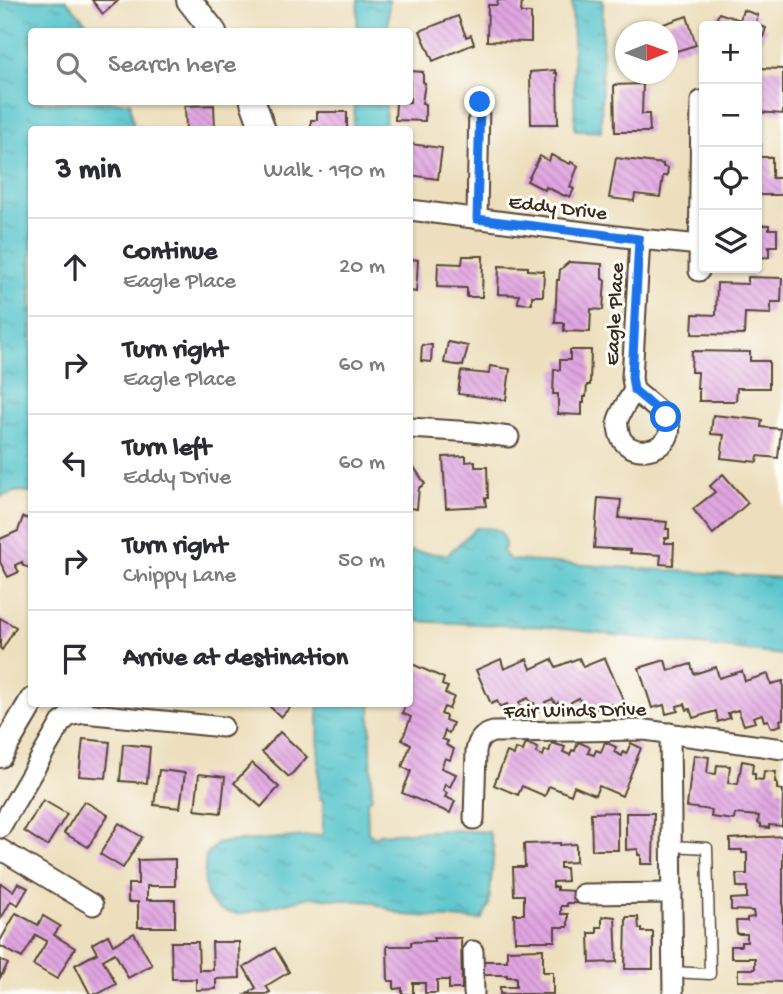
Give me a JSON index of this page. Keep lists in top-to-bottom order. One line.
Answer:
{"streets":{"street":["Eddy Drive","Eagle Place","Fair Winds Drive"]},"crossings":[["Eddy Drive","Eagle Place"]],"north":"right","page":{"map_buttons":["+","−"],"search":"Search here","heading":["3 min","Walk · 190 m"],"list":[["Continue","Eagle Place","20 m"],["Turn right","Eagle Place","60 m"],["Turn left","Eddy Drive","60 m"],["Turn right","Chippy Lane","50 m"],"Arrive at destination"]}}
